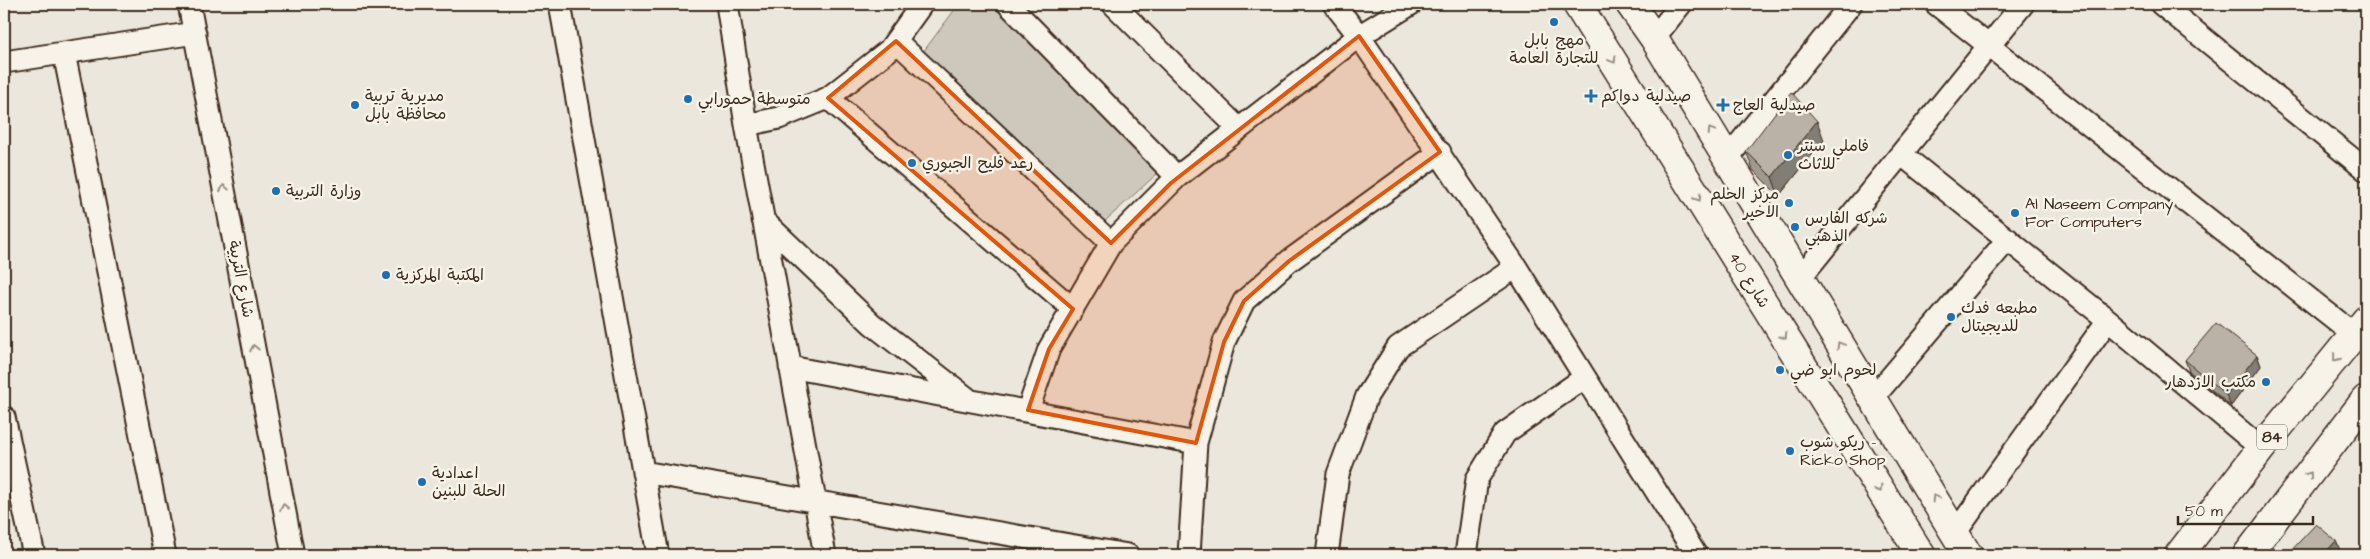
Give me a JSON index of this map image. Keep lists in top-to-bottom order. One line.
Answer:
{"streets":{"main road":["شارع 40","84"],"street":["شارع التربية"]},"places":{"other":["مهج بابل للتجارة العامة","متوسطة حمورابي","مديرية تربية محافظة بابل","فاملي سنتر للاثاث","رعد فليح الجبوري","وزارة التربية","مركز الحلم الاخير","Al Naseem Company For Computers","شركه الفارس الذهبي","المكتبة المركزية","مطبعه فدك للديجيتال","لحوم ابو ضي","مكتب الازدهار","ريكو شوب - Ricko Shop","اعدادية الحلة للبنين"],"health":["صيدلية دواكم","صيدلية العاج"]},"scale_bar":"50 m"}
